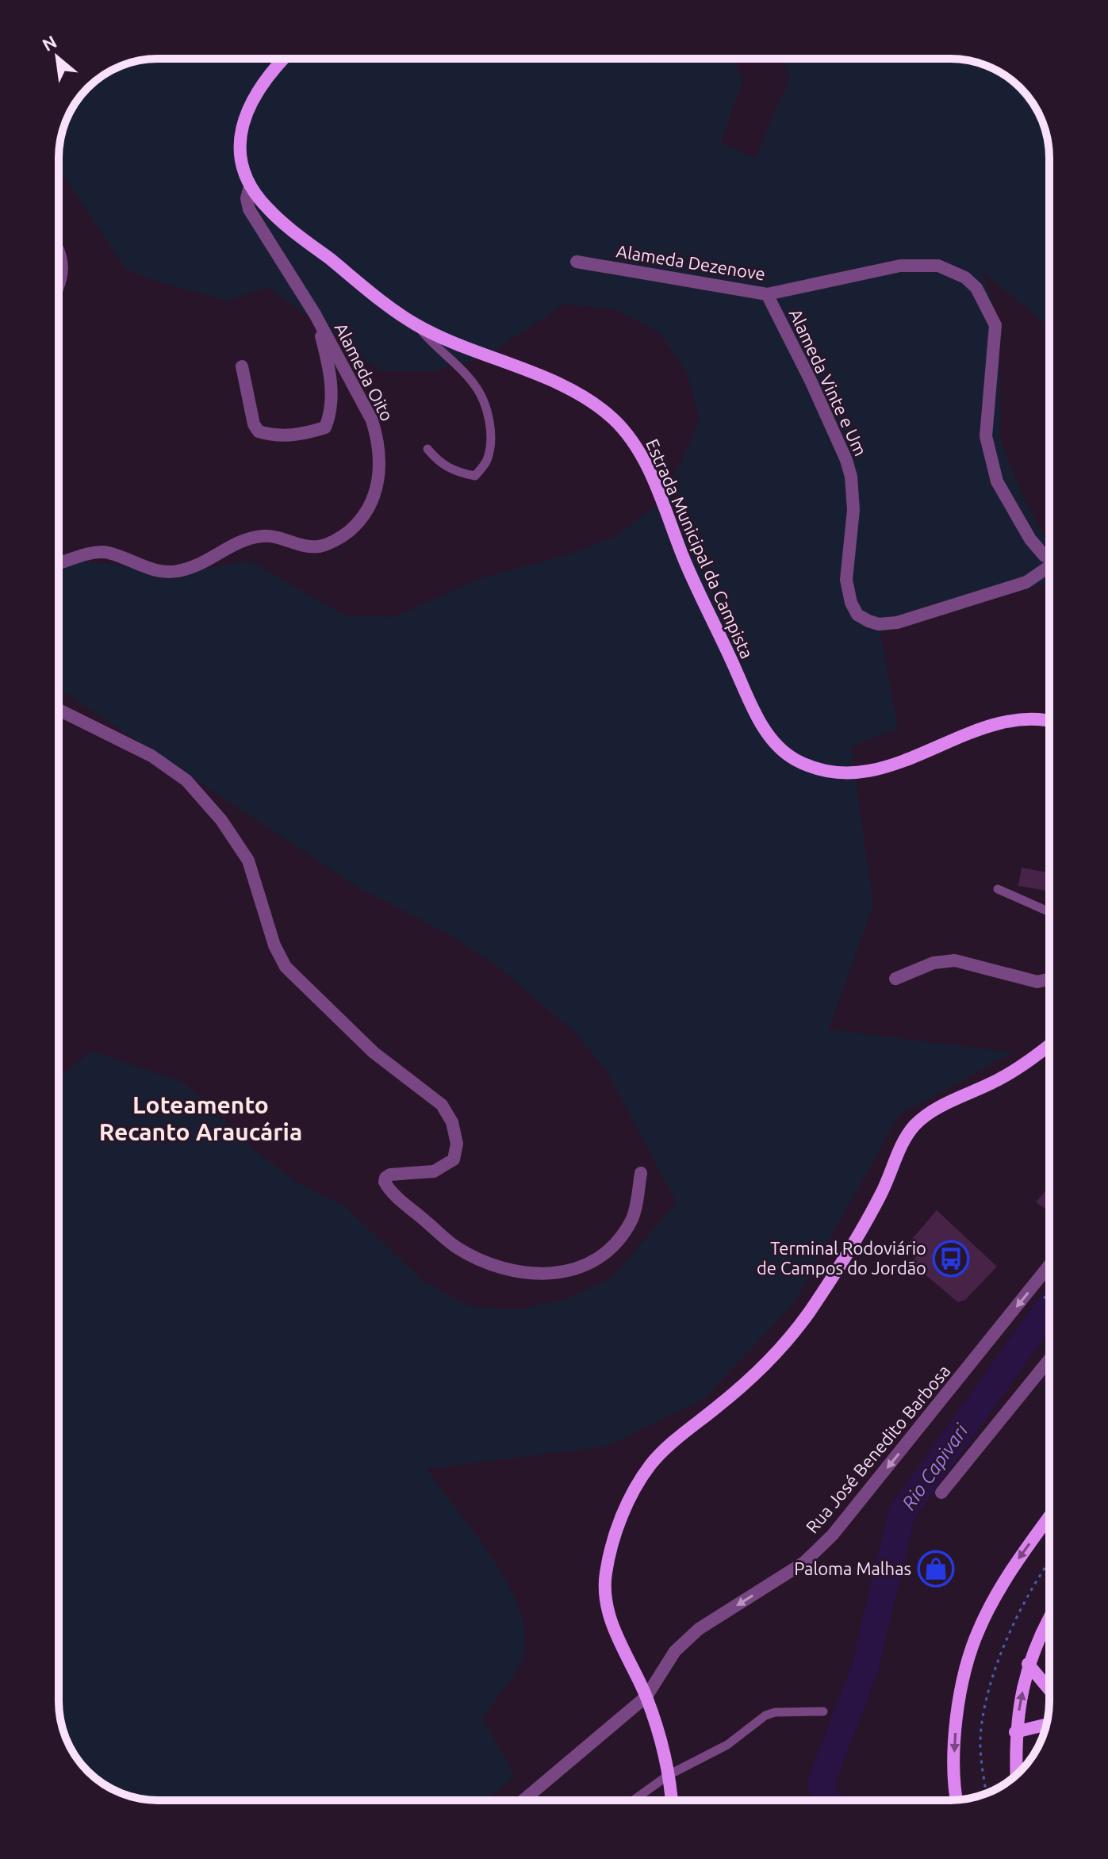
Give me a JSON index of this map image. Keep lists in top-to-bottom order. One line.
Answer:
{"streets":{"main road":["Estrada Municipal da Campista"],"street":["Alameda Dezenove","Alameda Oito","Alameda Vinte e Um","Rua José Benedito Barbosa"]},"crossings":[["Alameda Dezenove","Alameda Vinte e Um"],["Alameda Oito","Estrada Municipal da Campista"]],"one_way":["Rua José Benedito Barbosa"],"districts":["Loteamento Recanto Araucária"],"water":["Rio Capivari"],"places":{"bus stop":["Terminal Rodoviário de Campos do Jordão"],"shop":["Paloma Malhas"]},"north":"top left"}
